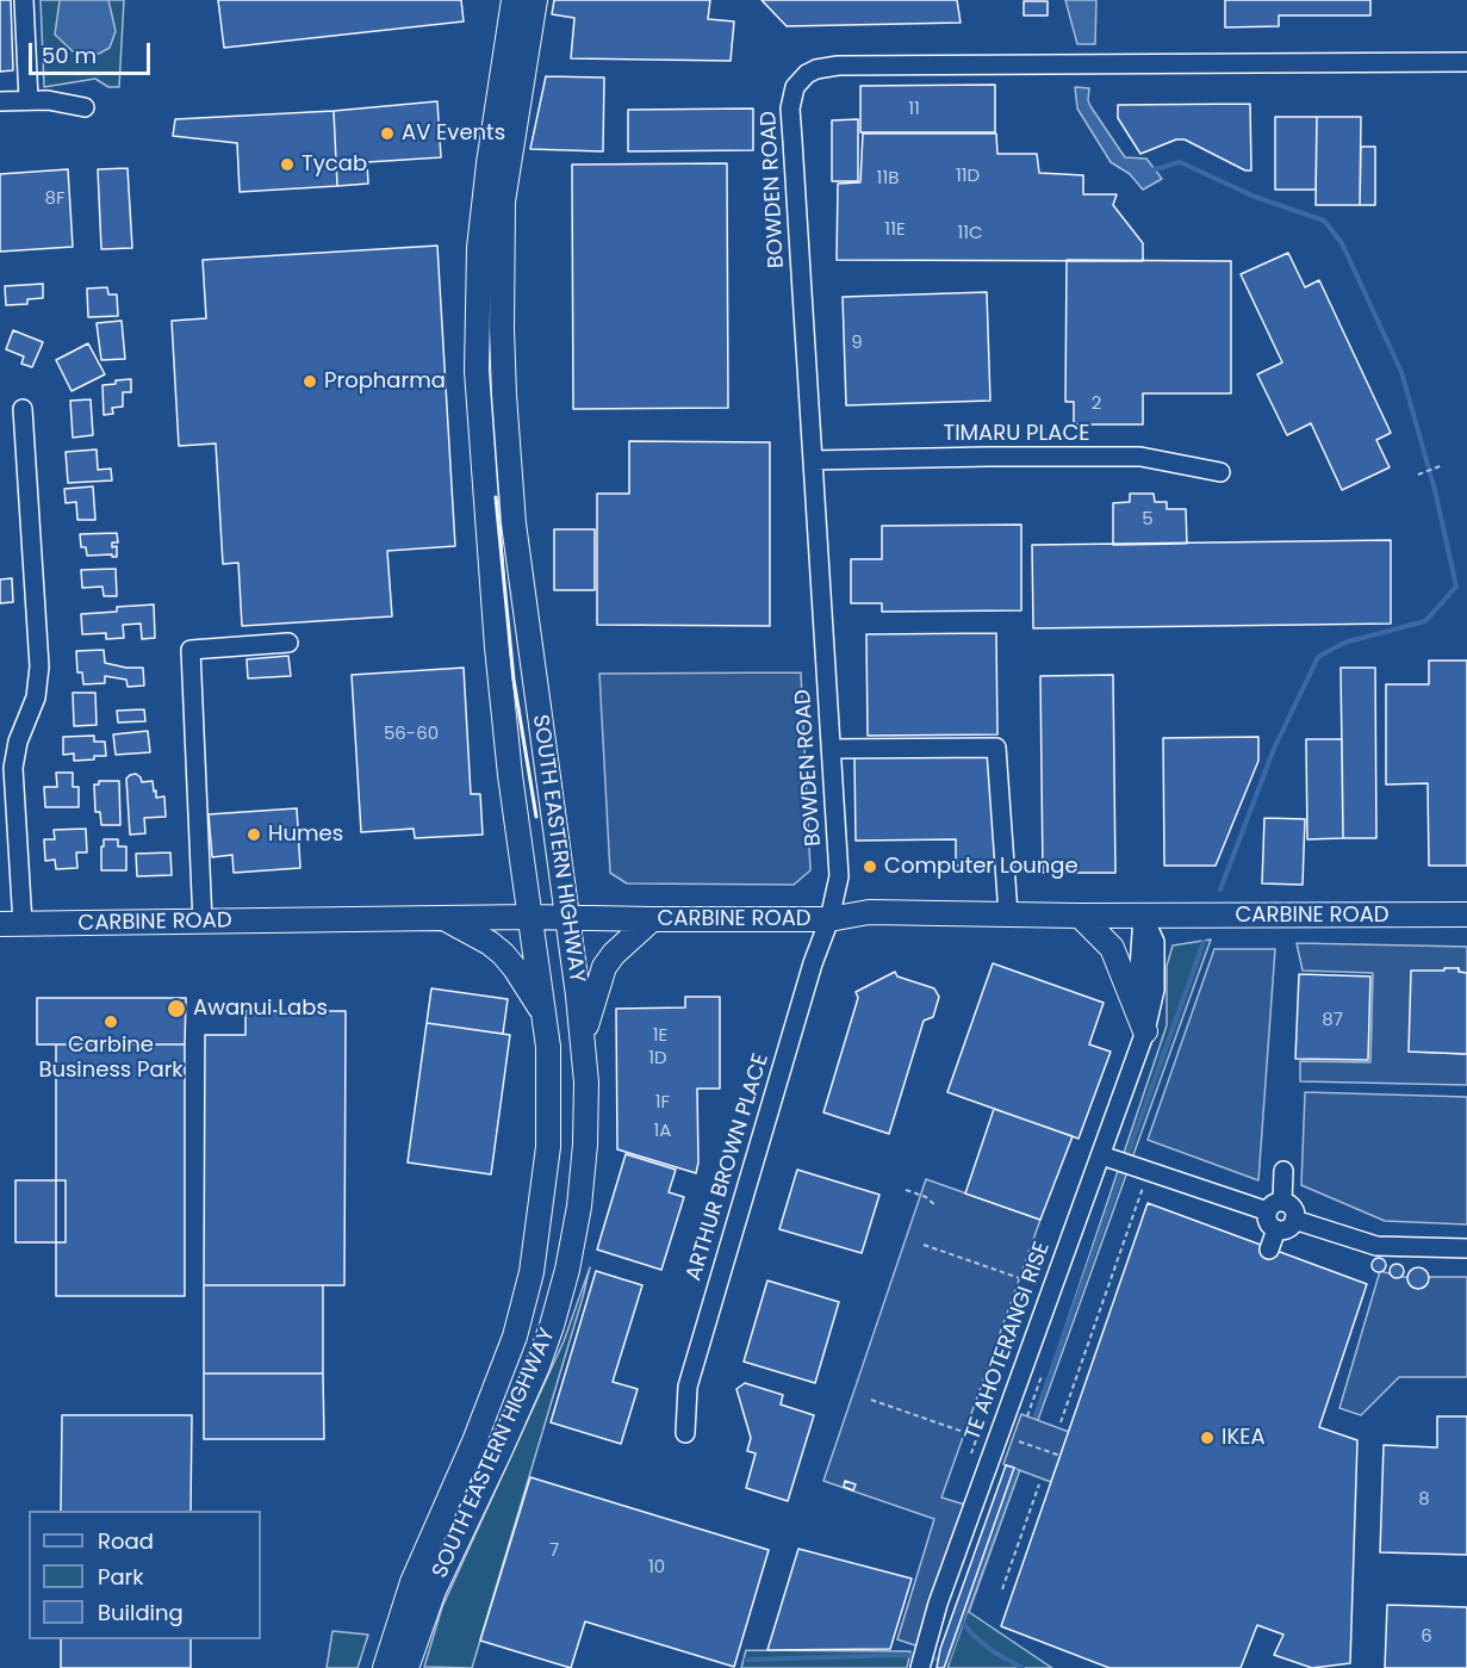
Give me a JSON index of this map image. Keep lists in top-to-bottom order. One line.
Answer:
{"streets":{"main road":["SOUTH EASTERN HIGHWAY","CARBINE ROAD"],"street":["BOWDEN ROAD","TIMARU PLACE","ARTHUR BROWN PLACE","TE AHOTERANGI RISE"]},"crossings":[["BOWDEN ROAD","TIMARU PLACE"],["BOWDEN ROAD","CARBINE ROAD"],["BOWDEN ROAD","ARTHUR BROWN PLACE"],["SOUTH EASTERN HIGHWAY","CARBINE ROAD"],["CARBINE ROAD","ARTHUR BROWN PLACE"],["CARBINE ROAD","TE AHOTERANGI RISE"]],"places":["AV Events","Tycab","Propharma","Humes","Computer Lounge","Awanui Labs","Carbine Business Park","IKEA"],"house_numbers":["11","11D","11B","8F","11E","11C","9","2","5","56-60","87","1E","1D","1F","1A","8","7","10","6"],"legend":["Road","Park","Building"],"scale_bar":"50 m"}
